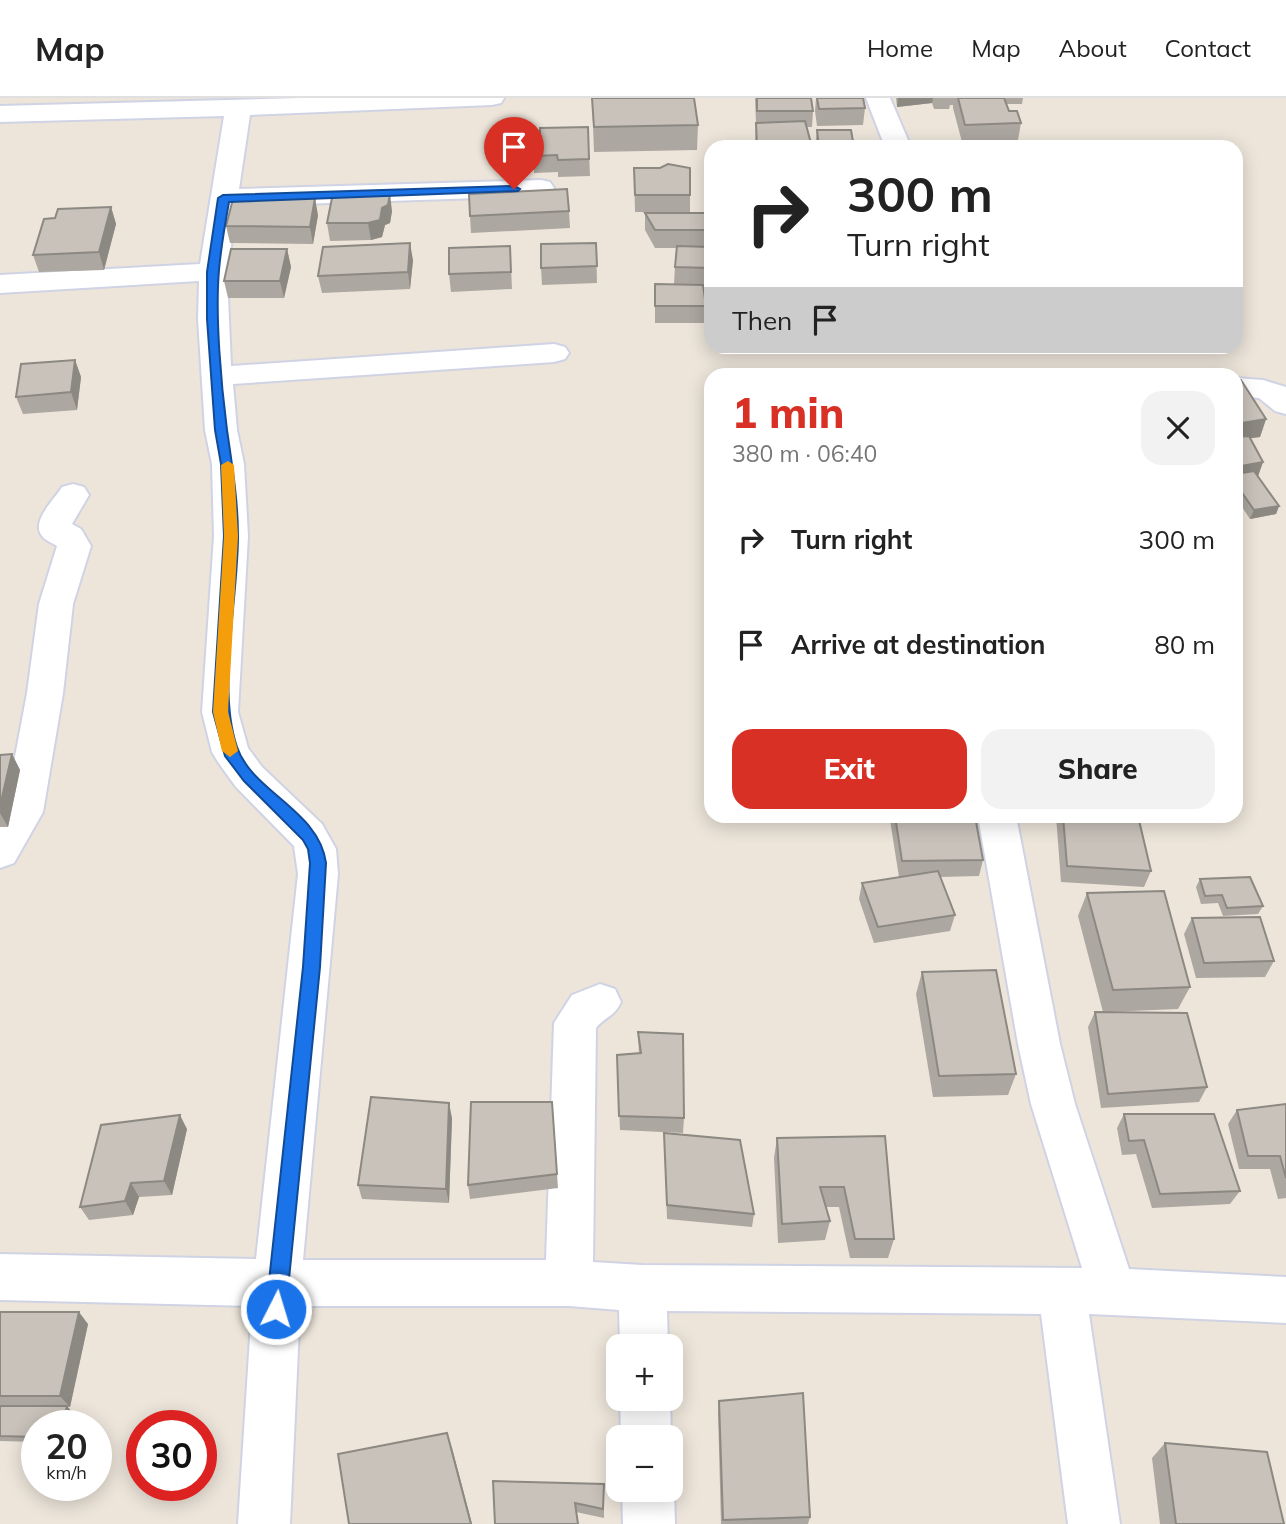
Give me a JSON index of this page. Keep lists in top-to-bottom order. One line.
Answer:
{"page":{"header":"Map","nav":["Home","Map","About","Contact"],"turn":["300 m","Turn right"],"then":"Then","heading":["1 min","380 m · 06:40"],"list":[{"name":"Turn right","value":"300 m"},{"name":"Arrive at destination","value":"80 m"}],"buttons":["Exit","Share"],"map_buttons":["+","−"],"speed":"20 km/h","limit":"30"}}
